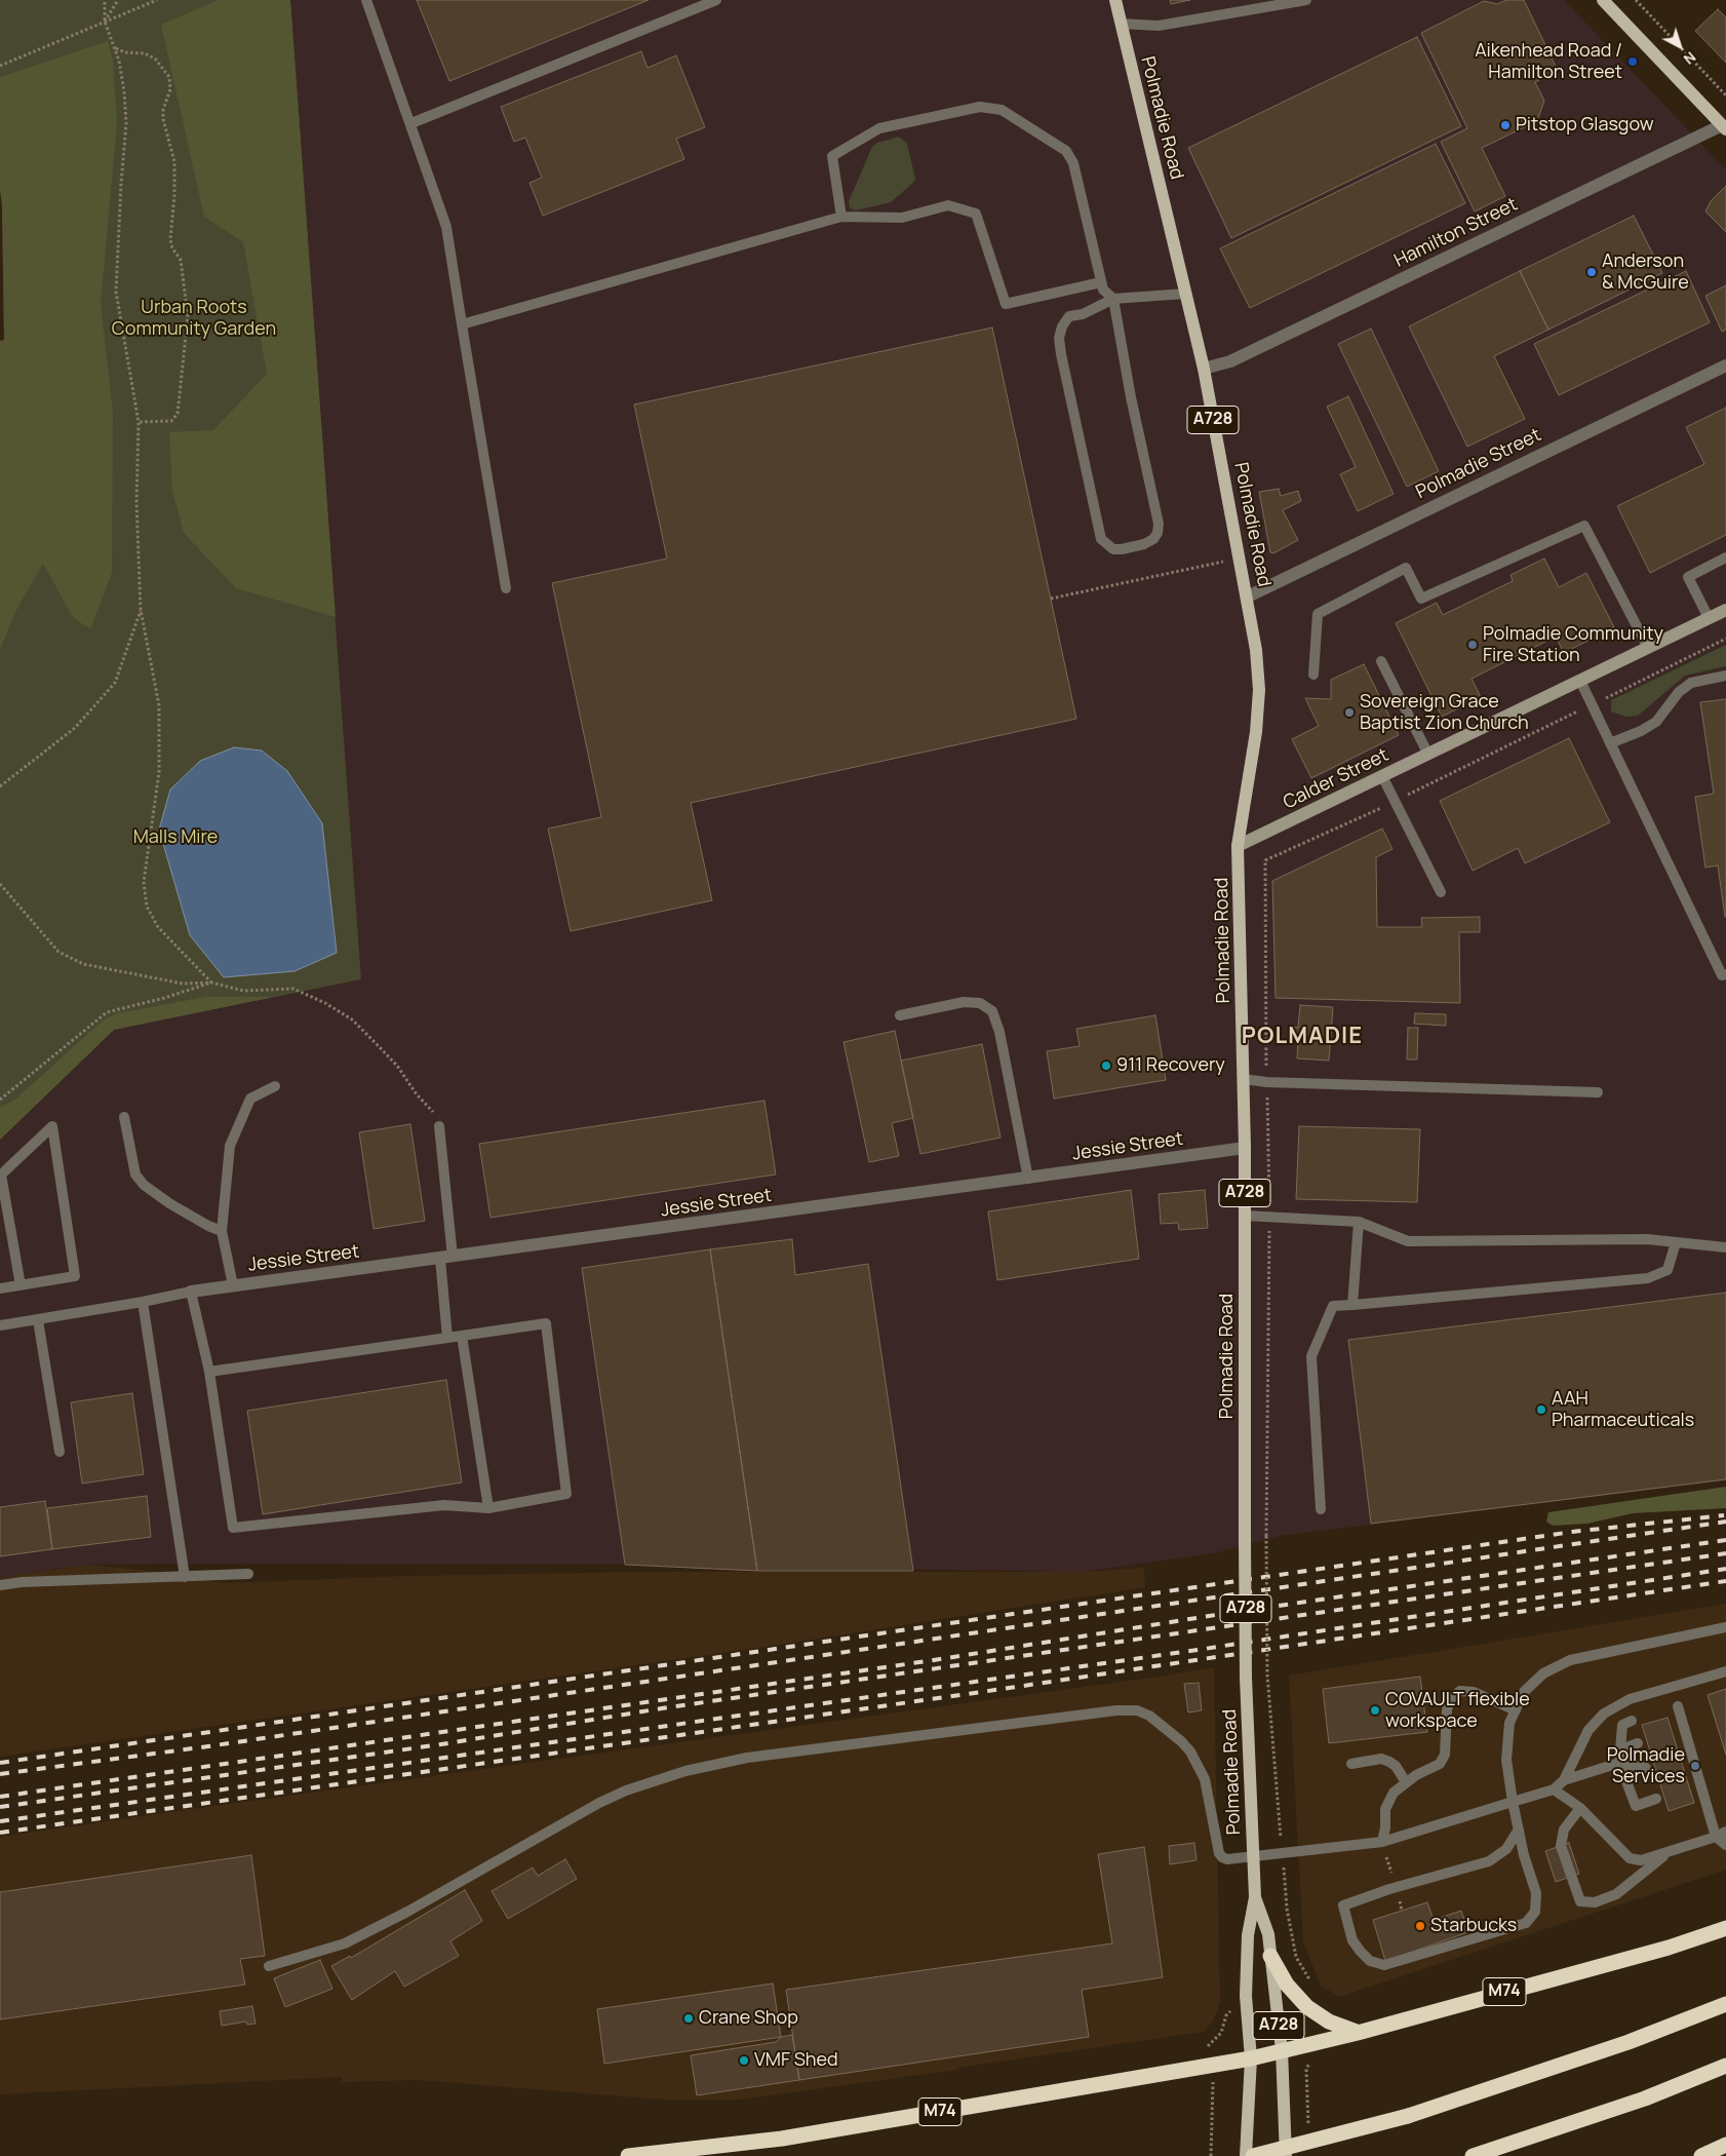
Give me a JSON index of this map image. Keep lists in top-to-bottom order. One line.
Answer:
{"streets":{"highway":["M74"],"main road":["Polmadie Road","A728","Calder Street"],"street":["Hamilton Street","Polmadie Street","Jessie Street"]},"crossings":[["Polmadie Road","Hamilton Street"],["Polmadie Road","Polmadie Street"],["Polmadie Road","Calder Street"],["Polmadie Road","Jessie Street"],["Polmadie Road","M74"]],"districts":["POLMADIE"],"parks":["Urban Roots Community Garden","Malls Mire"],"places":["Aikenhead Road / Hamilton Street","Pitstop Glasgow","Anderson & McGuire","Polmadie Community Fire Station","Sovereign Grace Baptist Zion Church","911 Recovery","AAH Pharmaceuticals","COVAULT flexible workspace","Polmadie Services","Starbucks","Crane Shop","VMF Shed"],"north":"bottom right"}
